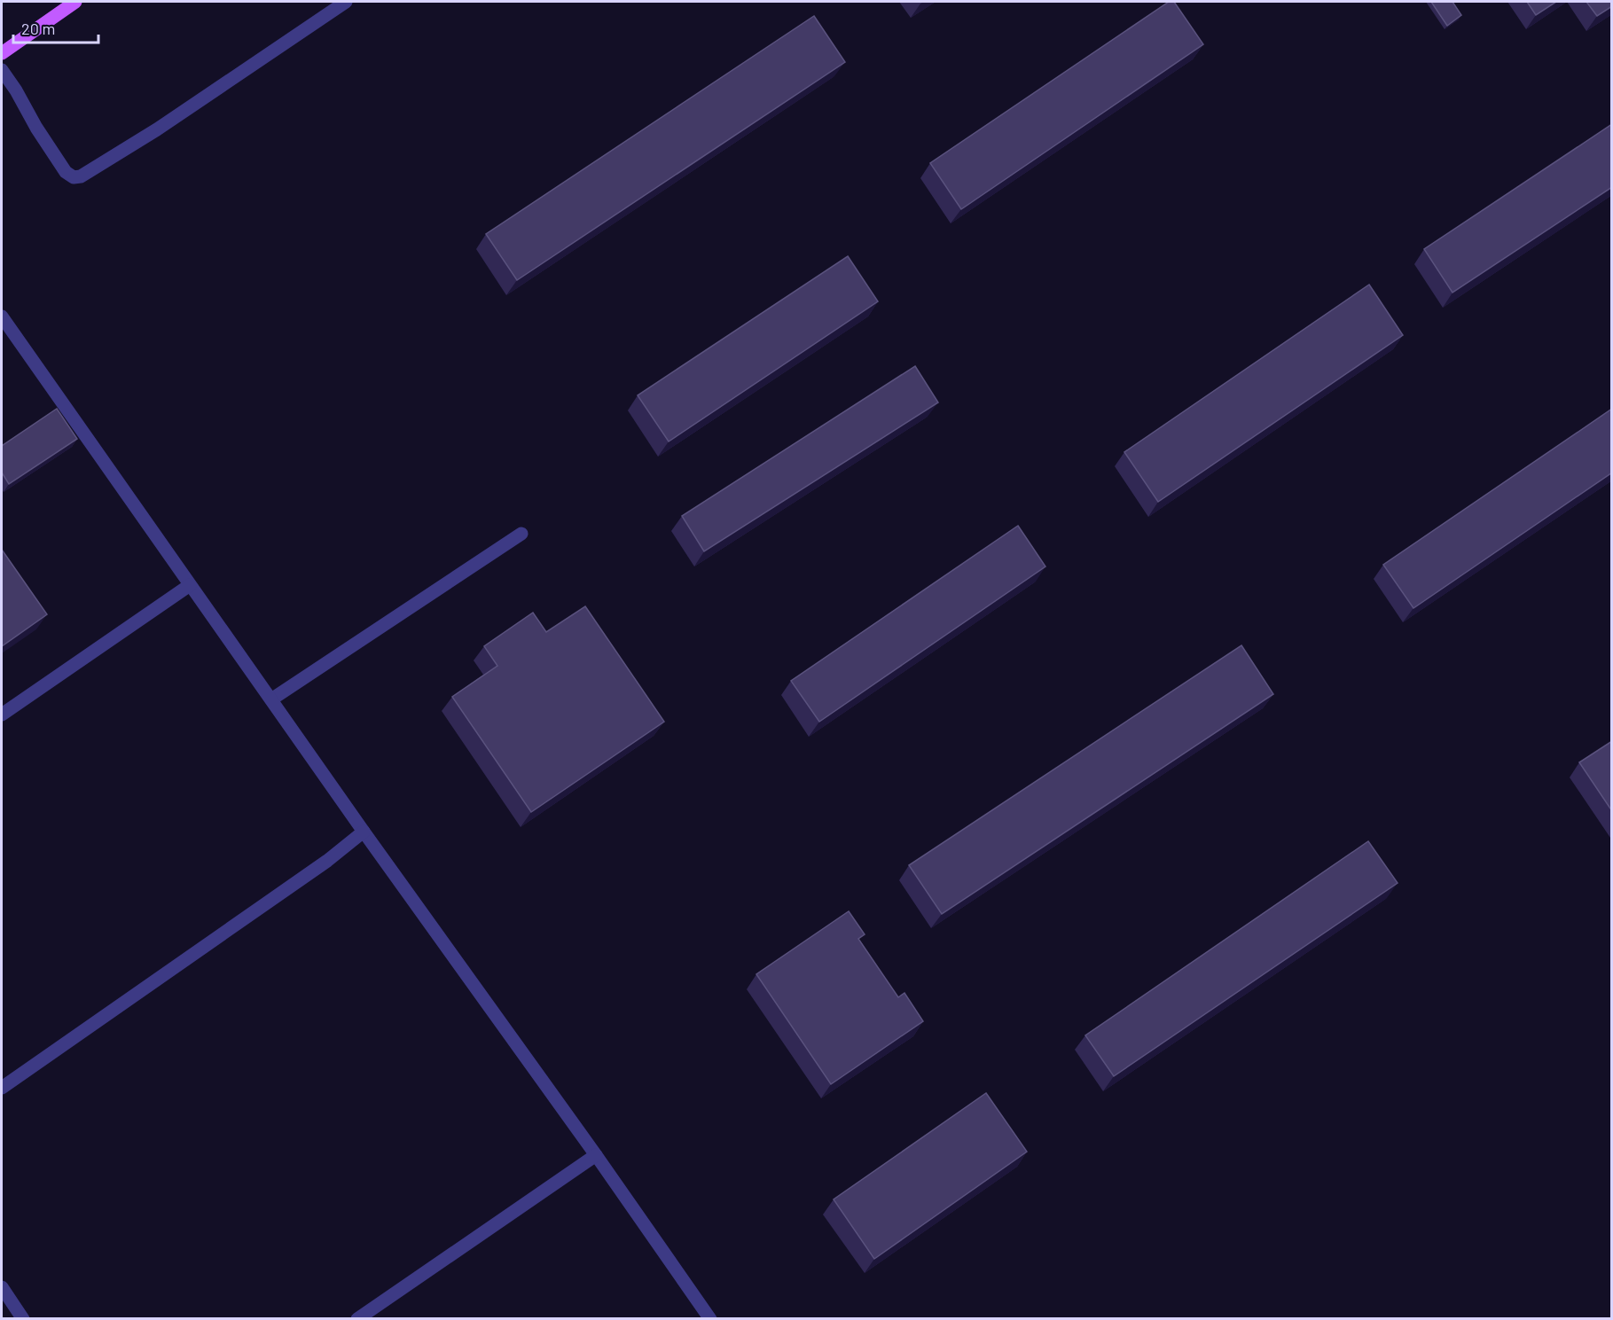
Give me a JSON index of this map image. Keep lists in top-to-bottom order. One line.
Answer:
{"scale_bar":"20 m"}
